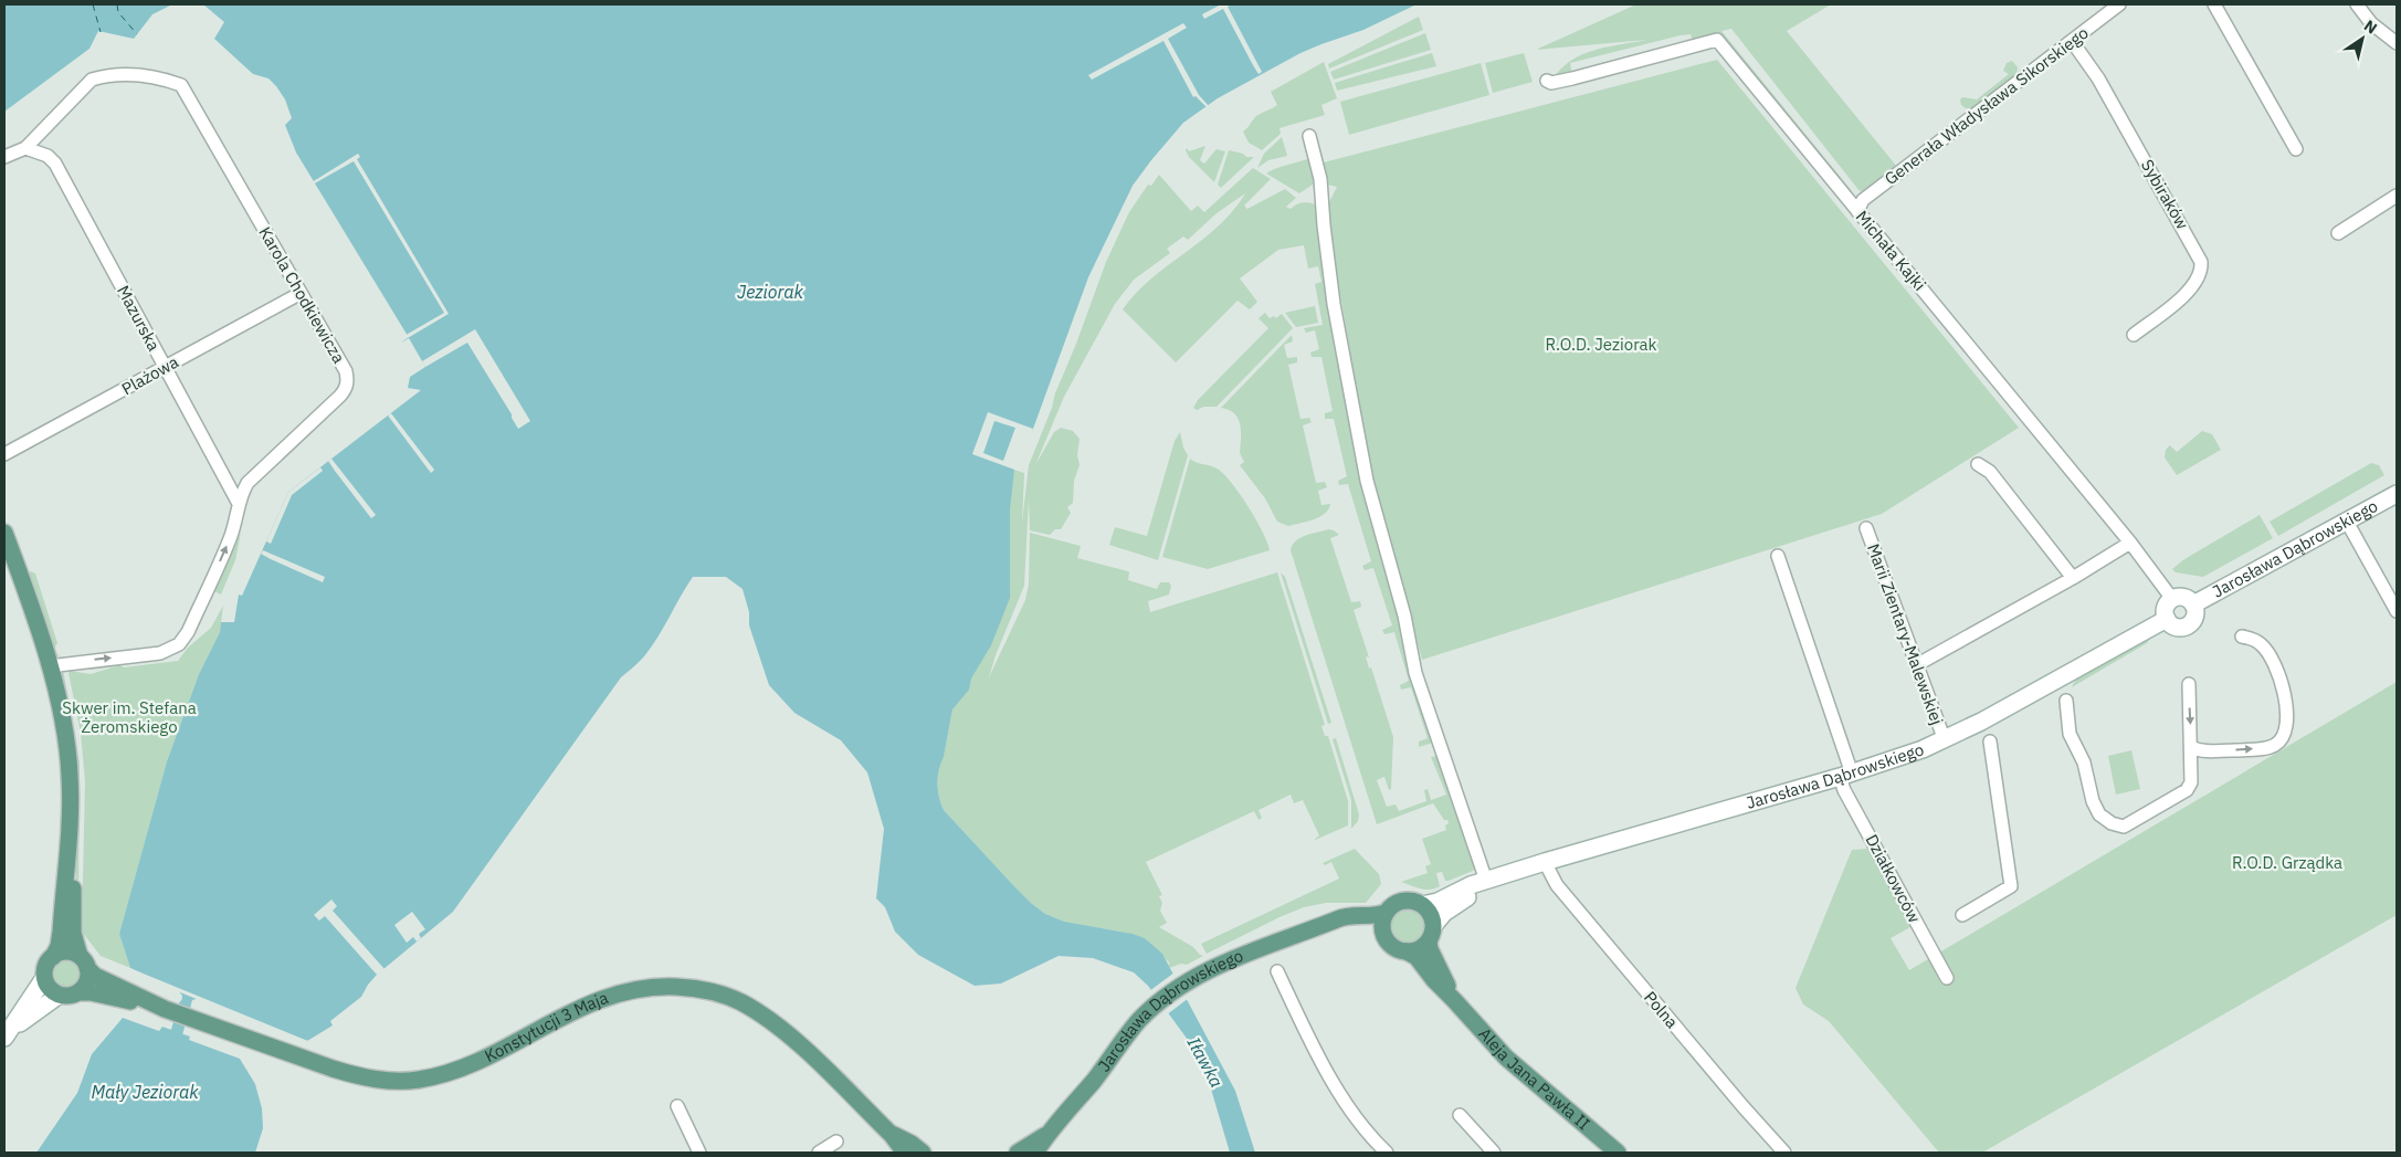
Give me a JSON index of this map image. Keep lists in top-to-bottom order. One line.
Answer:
{"streets":{"main road":["Jarosława Dąbrowskiego","Konstytucji 3 Maja","Aleja Jana Pawła II"],"street":["Generała Władysława Sikorskiego","Sybiraków","Michała Kajki","Karola Chodkiewicza","Mazurska","Plażowa","Marii Zientary-Malewskiej","Działkowców","Polna"]},"crossings":[["Generała Władysława Sikorskiego","Sybiraków"],["Generała Władysława Sikorskiego","Michała Kajki"],["Michała Kajki","Jarosława Dąbrowskiego"],["Karola Chodkiewicza","Mazurska"],["Mazurska","Plażowa"],["Jarosława Dąbrowskiego","Marii Zientary-Malewskiej"],["Jarosława Dąbrowskiego","Działkowców"],["Jarosława Dąbrowskiego","Polna"],["Jarosława Dąbrowskiego","Aleja Jana Pawła II"]],"water":["Jeziorak","Iławka","Mały Jeziorak"],"parks":["R.O.D. Jeziorak","Skwer im. Stefana Żeromskiego","R.O.D. Grządka"],"north":"top right"}
